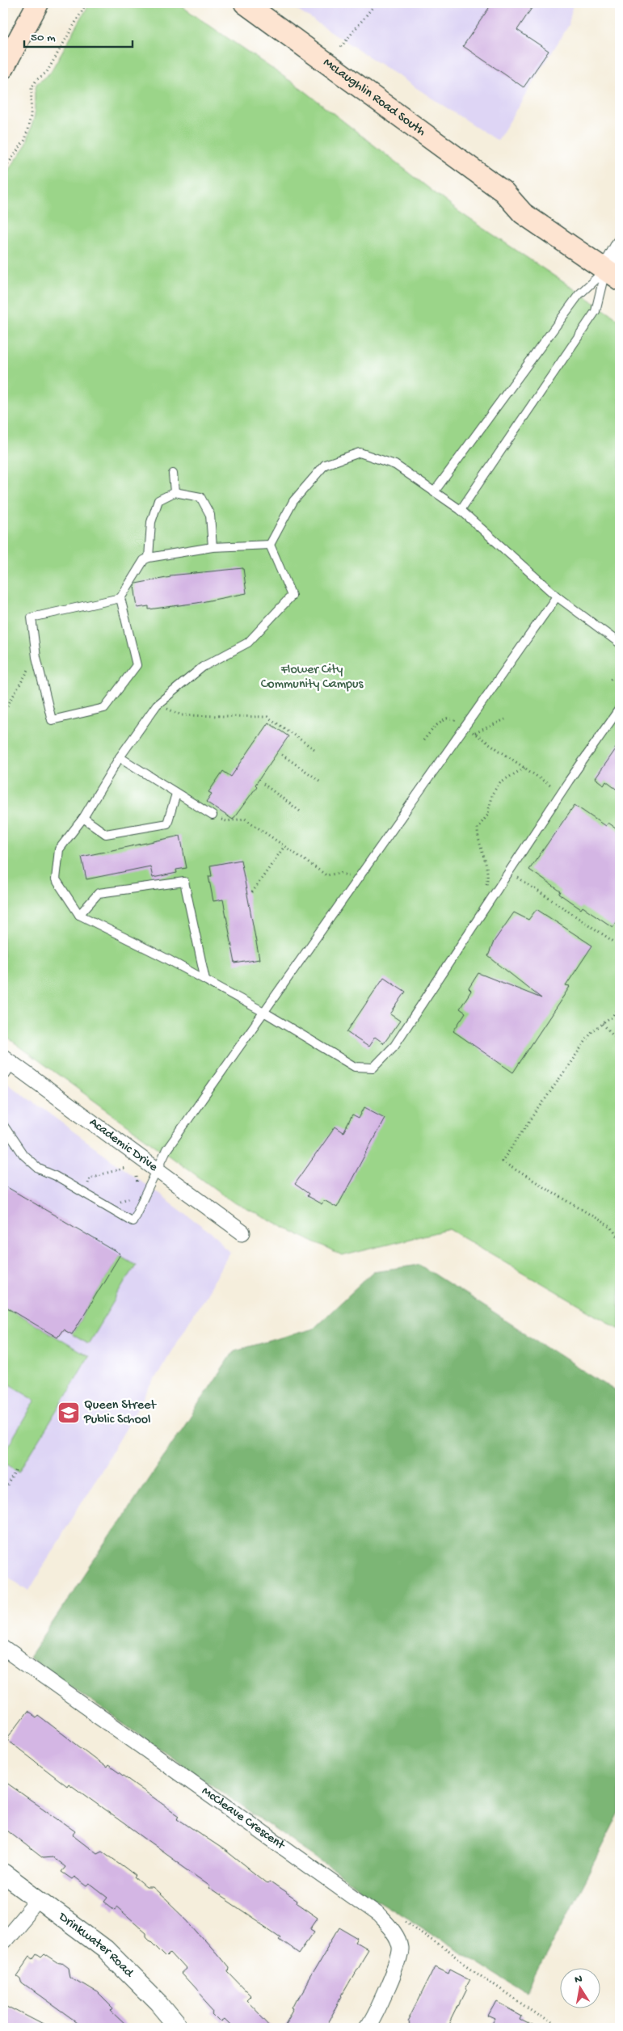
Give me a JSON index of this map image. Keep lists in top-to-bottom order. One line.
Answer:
{"streets":{"main road":["McLaughlin Road South"],"street":["Academic Drive","McCleave Crescent","Drinkwater Road"]},"parks":["Flower City Community Campus"],"places":{"school or university":["Queen Street Public School"]},"scale_bar":"50 m","north":"top"}
